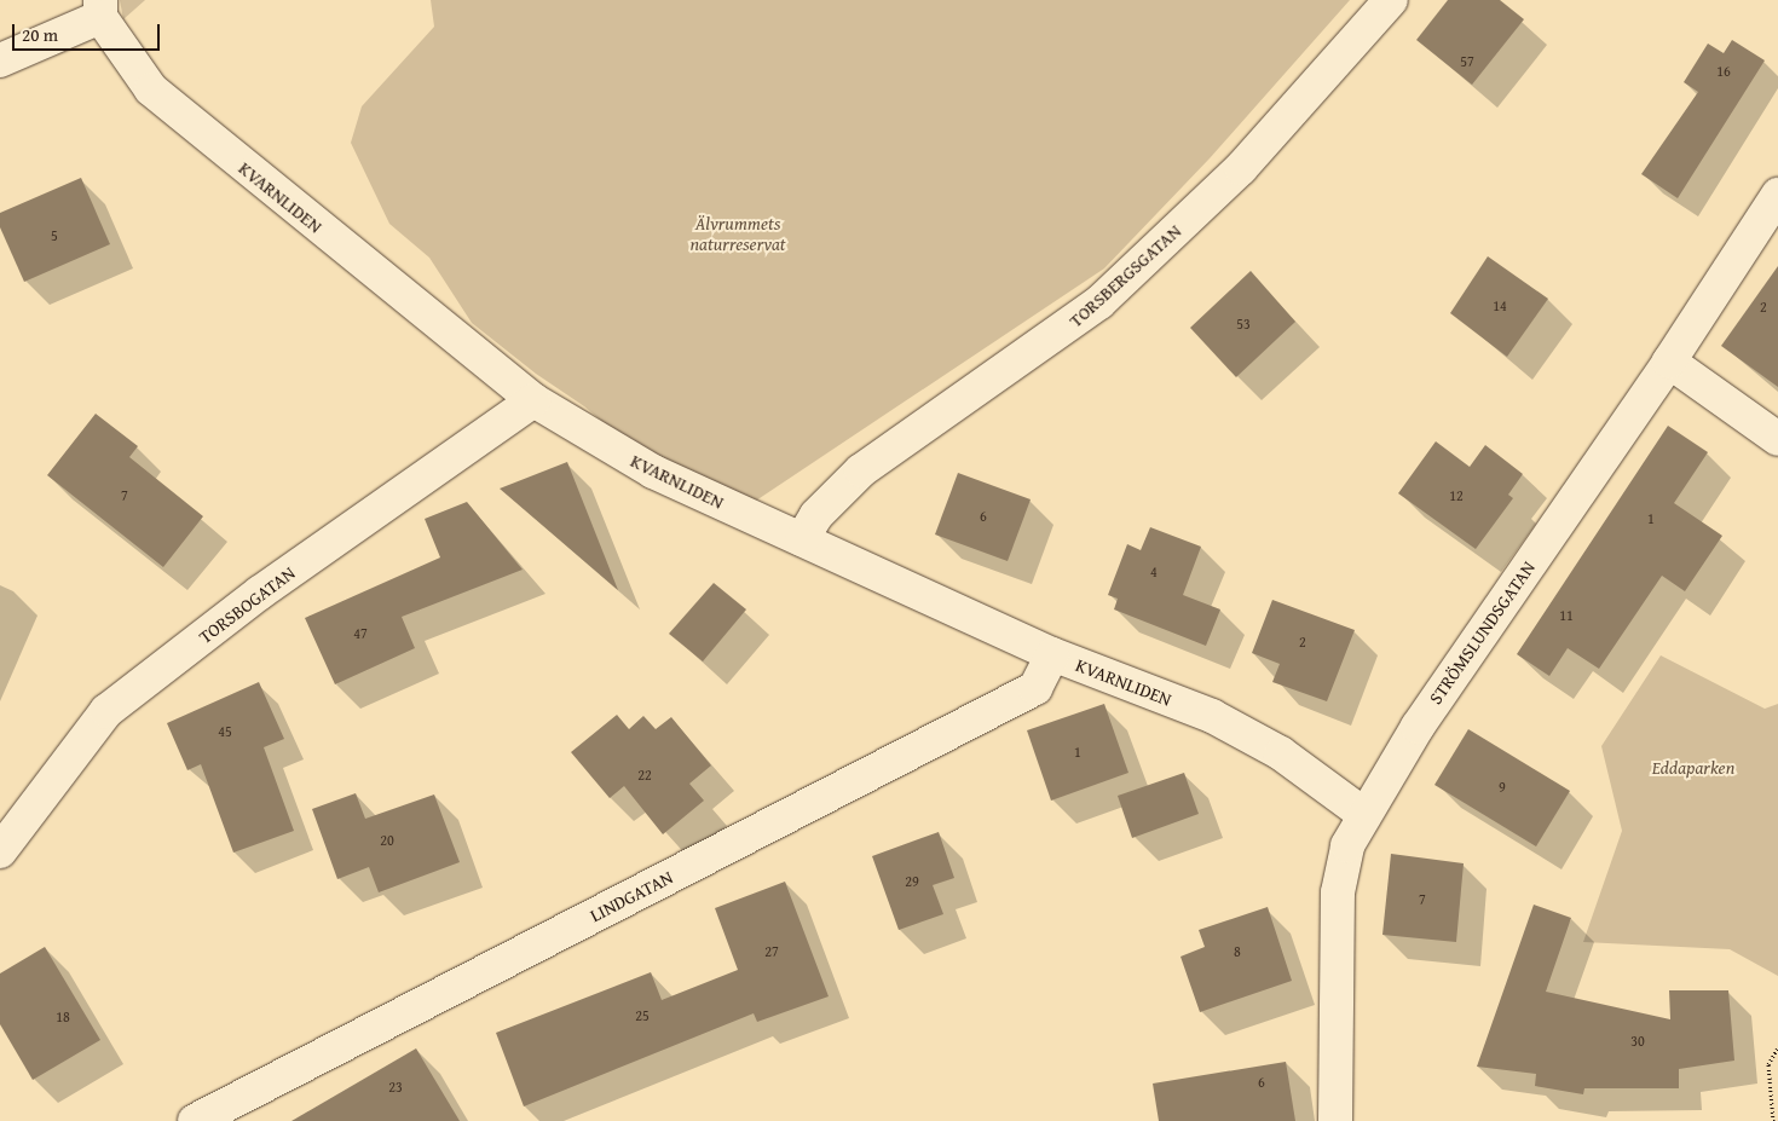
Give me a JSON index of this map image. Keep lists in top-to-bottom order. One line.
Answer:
{"streets":{"street":["KVARNLIDEN","TORSBERGSGATAN","TORSBOGATAN","STRÖMSLUNDSGATAN","LINDGATAN"]},"crossings":[["KVARNLIDEN","TORSBERGSGATAN"],["KVARNLIDEN","TORSBOGATAN"],["KVARNLIDEN","STRÖMSLUNDSGATAN"],["KVARNLIDEN","LINDGATAN"]],"parks":["Älvrummets naturreservat","Eddaparken"],"house_numbers":["57","16","5","14","2","53","7","12","6","1","4","11","47","2","45","1","22","9","20","29","7","27","8","25","18","30","6","23"],"scale_bar":"20 m"}
